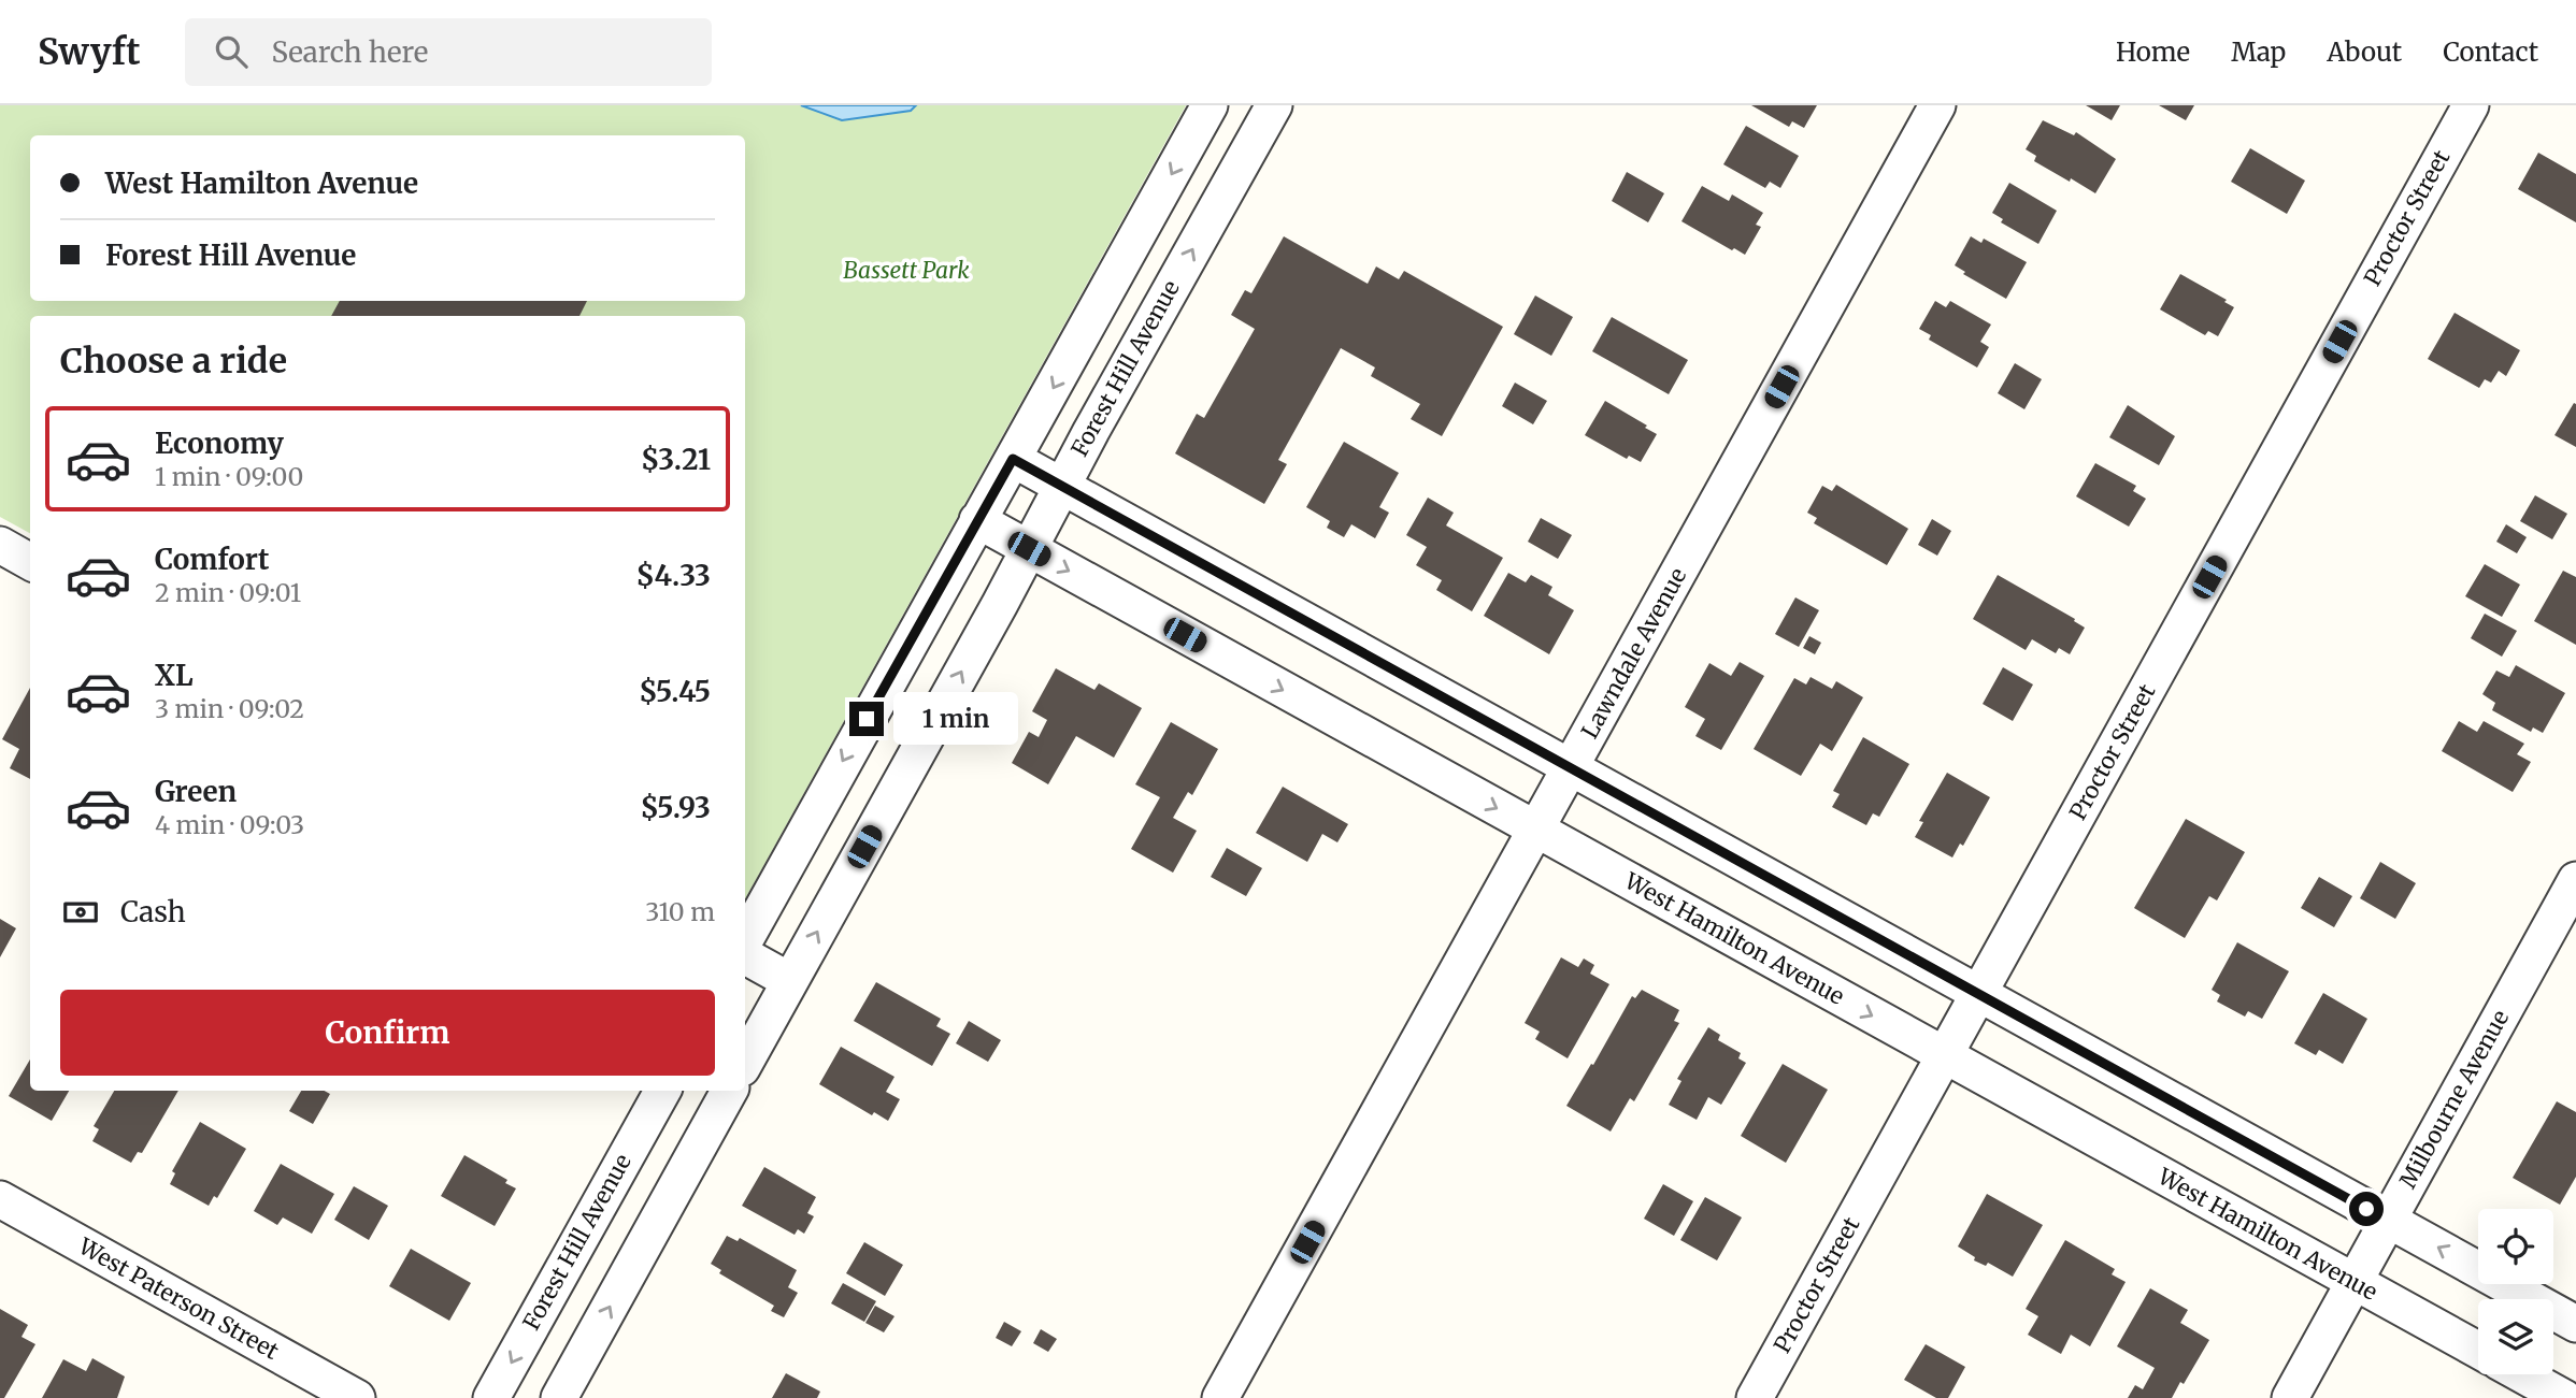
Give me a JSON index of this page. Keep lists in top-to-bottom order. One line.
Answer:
{"streets":{"street":["Proctor Street","Forest Hill Avenue","Lawndale Avenue","West Hamilton Avenue","Milbourne Avenue","West Paterson Street"]},"crossings":[["Proctor Street","West Hamilton Avenue"],["Forest Hill Avenue","West Hamilton Avenue"],["Lawndale Avenue","West Hamilton Avenue"],["West Hamilton Avenue","Milbourne Avenue"]],"parks":["Bassett Park"],"page":{"header":"Swyft","search":"Search here","nav":["Home","Map","About","Contact"],"banner":["West Hamilton Avenue","Forest Hill Avenue"],"heading":"Choose a ride","list":[{"name":"Economy","note":"1 min · 09:00","value":"$3.21"},{"name":"Comfort","note":"2 min · 09:01","value":"$4.33"},{"name":"XL","note":"3 min · 09:02","value":"$5.45"},{"name":"Green","note":"4 min · 09:03","value":"$5.93"}],"bubble":"1 min","pay":["Cash","310 m"],"buttons":"Confirm"}}
